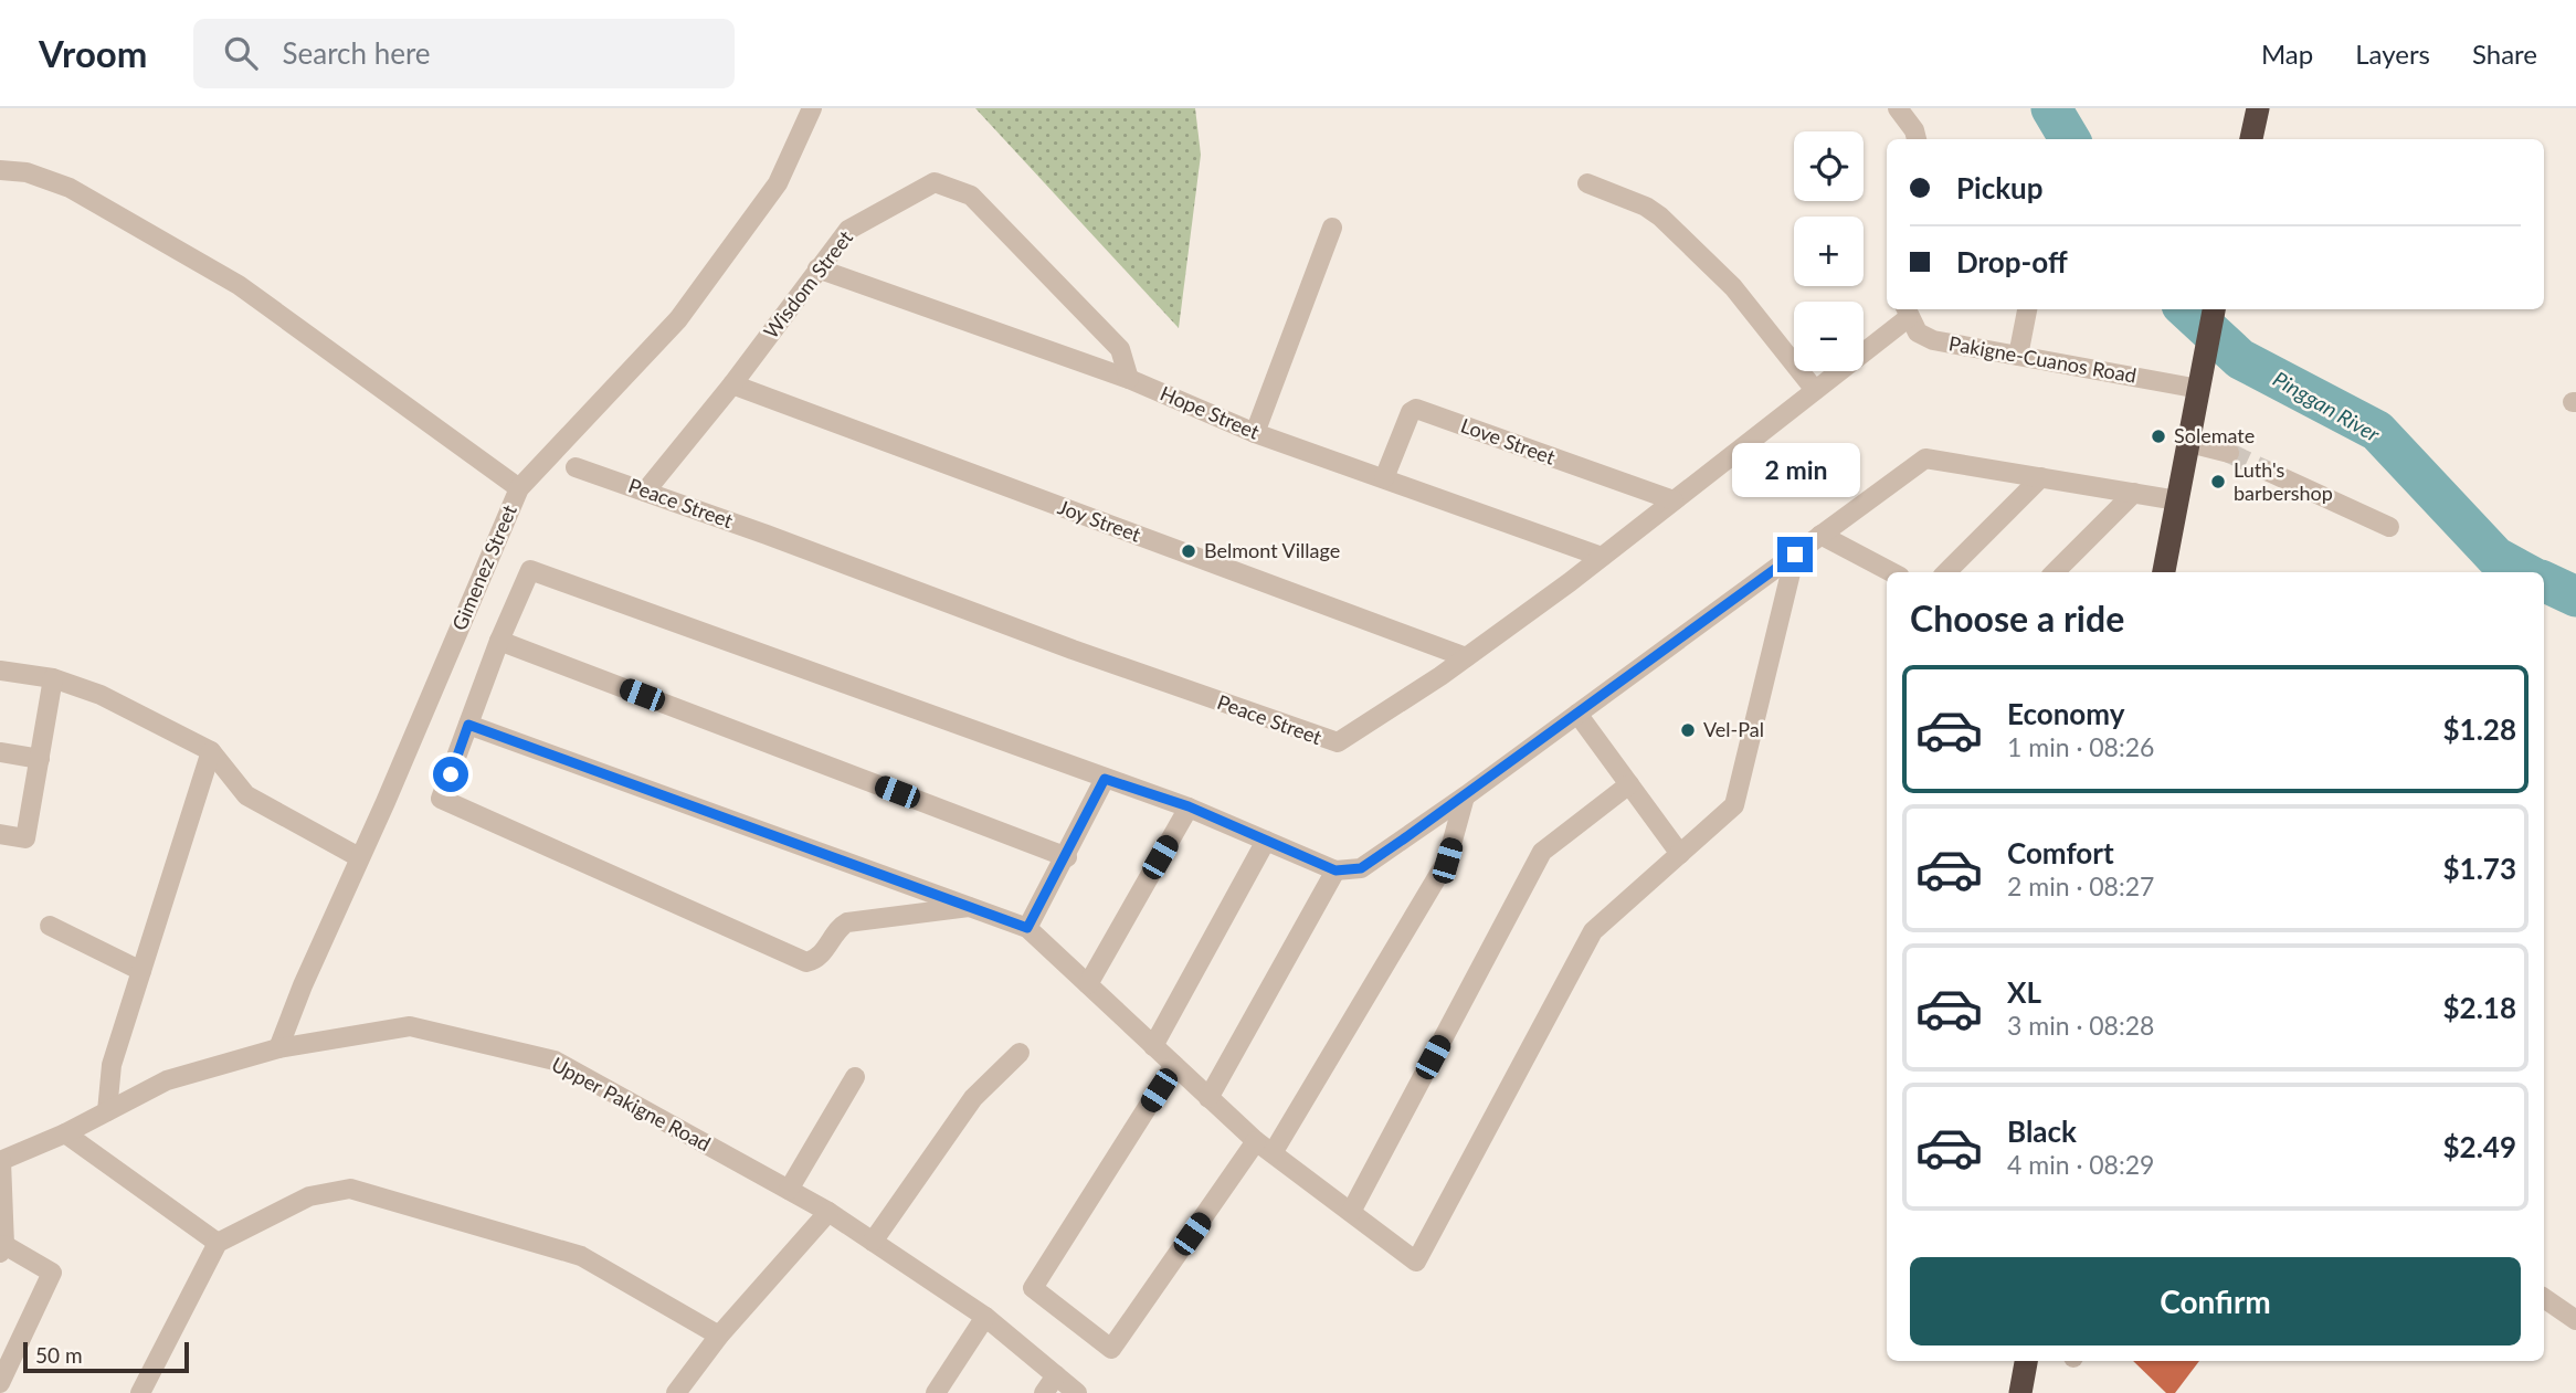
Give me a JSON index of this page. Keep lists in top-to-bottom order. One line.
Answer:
{"streets":{"street":["Wisdom Street","Pakigne-Cuanos Road","Hope Street","Love Street","Peace Street","Joy Street","Gimenez Street","Upper Pakigne Road"]},"crossings":[["Wisdom Street","Hope Street"],["Wisdom Street","Peace Street"],["Wisdom Street","Joy Street"],["Pakigne-Cuanos Road","Peace Street"],["Hope Street","Love Street"],["Hope Street","Peace Street"],["Love Street","Peace Street"],["Peace Street","Joy Street"],["Gimenez Street","Upper Pakigne Road"]],"water":["Pinggan River"],"places":["Solemate","Luth's barbershop","Belmont Village","Vel-Pal"],"scale_bar":"50 m","page":{"header":"Vroom","search":"Search here","nav":["Map","Layers","Share"],"map_buttons":["+","−"],"banner":["Pickup","Drop-off"],"bubble":"2 min","heading":"Choose a ride","list":[{"name":"Economy","note":"1 min · 08:26","value":"$1.28"},{"name":"Comfort","note":"2 min · 08:27","value":"$1.73"},{"name":"XL","note":"3 min · 08:28","value":"$2.18"},{"name":"Black","note":"4 min · 08:29","value":"$2.49"}],"buttons":"Confirm","scale":"50 m"}}
